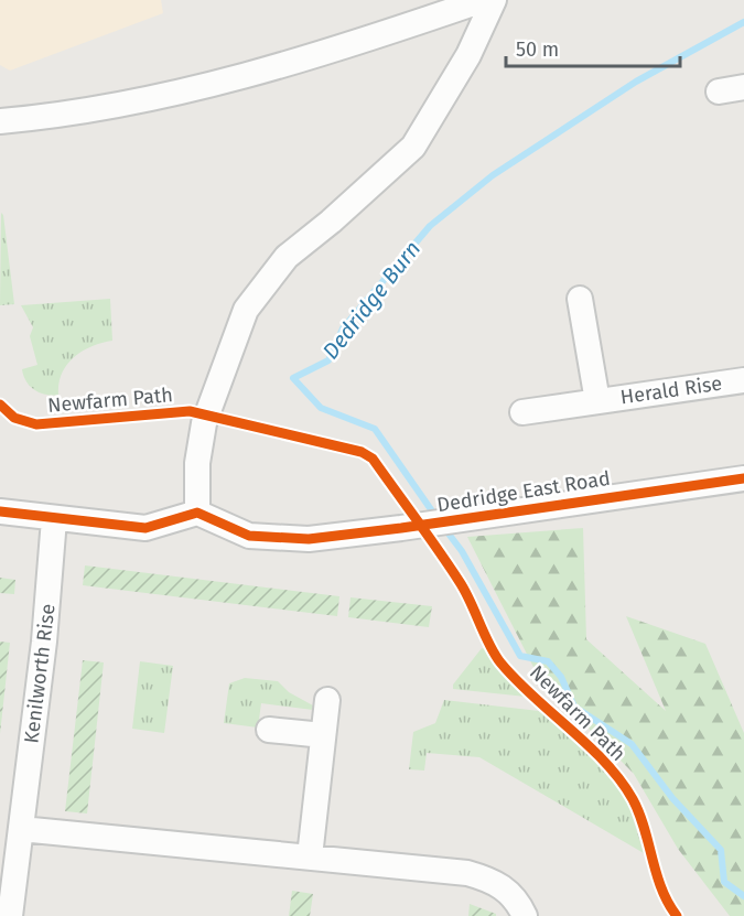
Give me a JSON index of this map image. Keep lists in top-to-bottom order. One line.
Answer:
{"streets":{"street":["Herald Rise","Dedridge East Road","Kenilworth Rise"],"cycle path":["Newfarm Path"]},"water":["Dedridge Burn"],"scale_bar":"50 m"}
